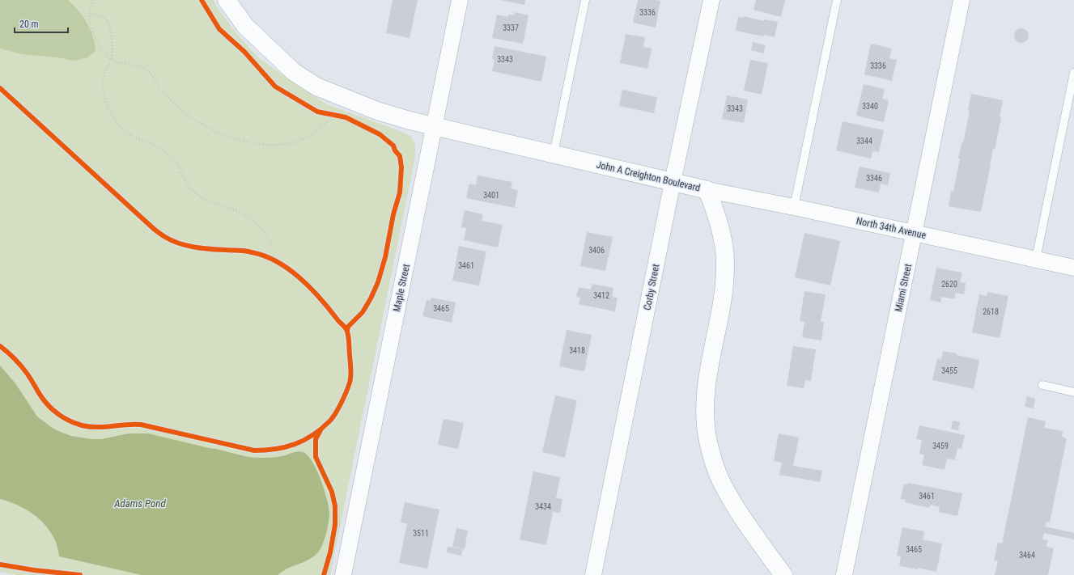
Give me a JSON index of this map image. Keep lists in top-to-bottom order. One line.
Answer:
{"streets":{"street":["John A Creighton Boulevard","North 34th Avenue","Corby Street","Maple Street","Miami Street"]},"crossings":[["John A Creighton Boulevard","North 34th Avenue"],["John A Creighton Boulevard","Corby Street"],["John A Creighton Boulevard","Maple Street"],["North 34th Avenue","Miami Street"]],"water":["Adams Pond"],"house_numbers":["3336","3337","3343","3336","3340","3343","3344","3346","3401","3406","3461","2620","3412","3465","2618","3418","3455","3459","3461","3434","3511","3465","3464"],"scale_bar":"20 m"}
